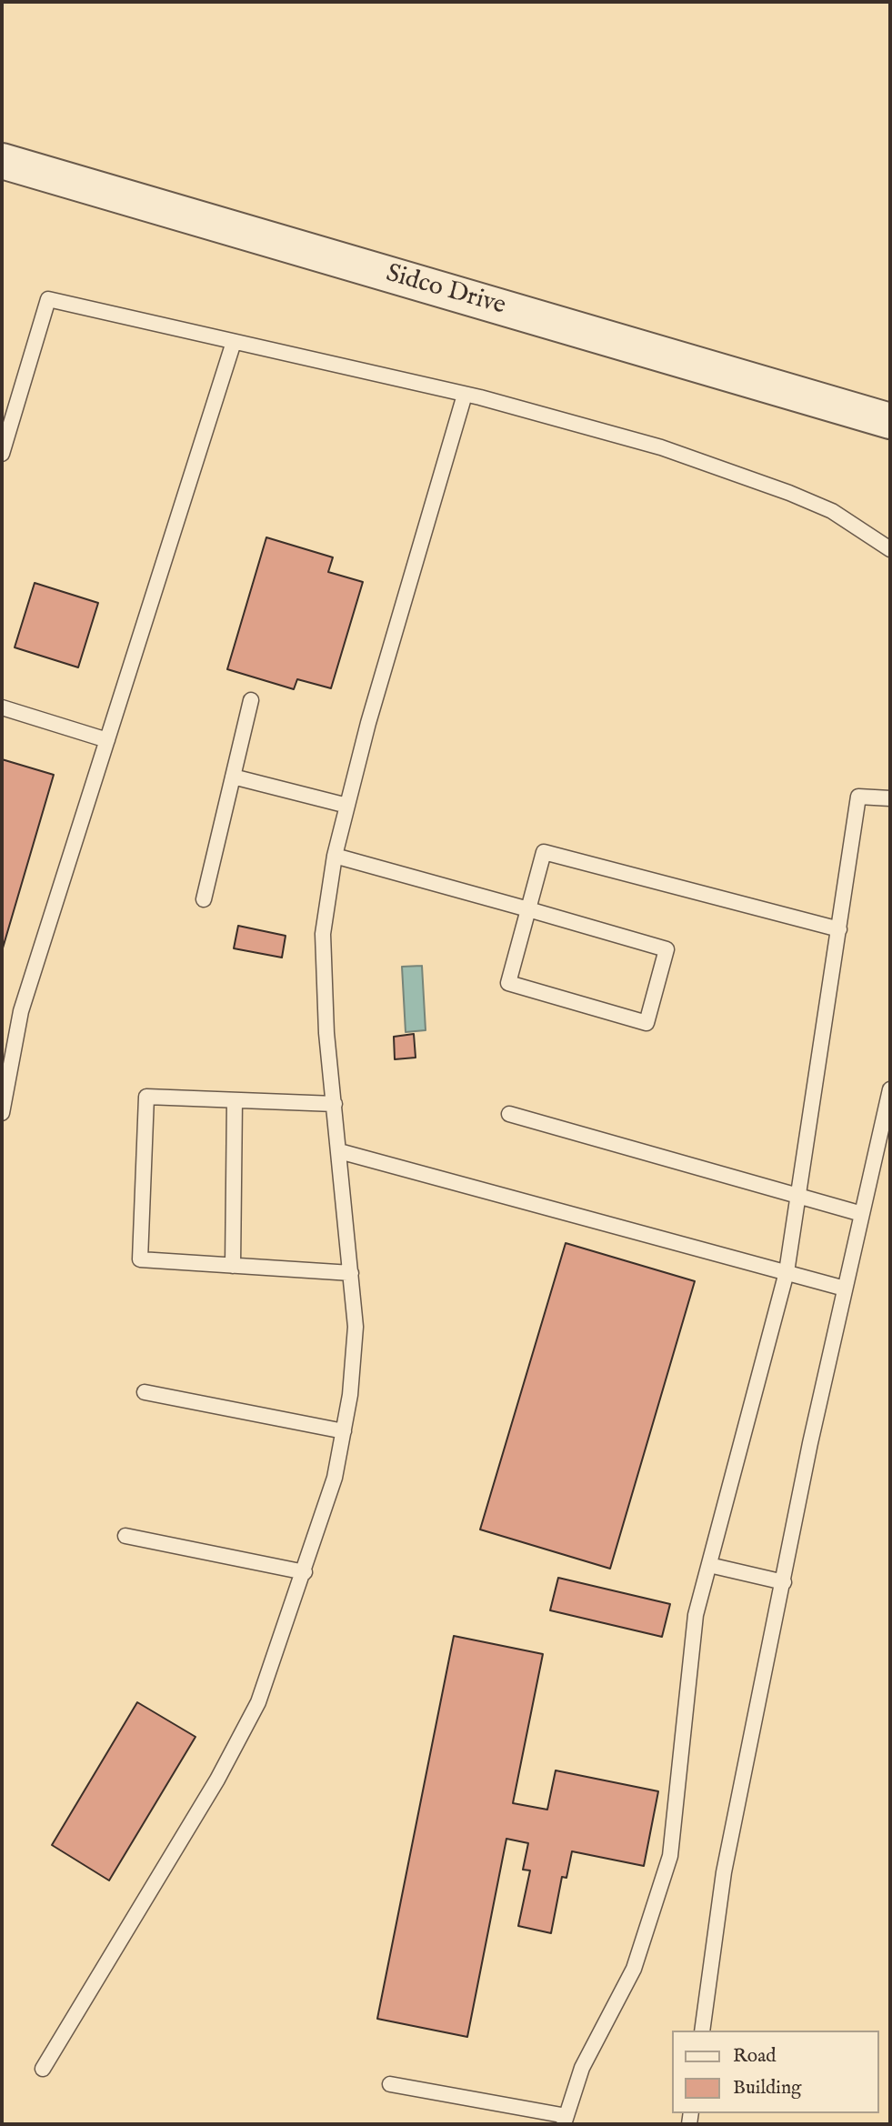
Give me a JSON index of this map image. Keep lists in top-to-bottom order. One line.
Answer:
{"streets":{"street":["Sidco Drive"]},"legend":["Road","Building"]}
